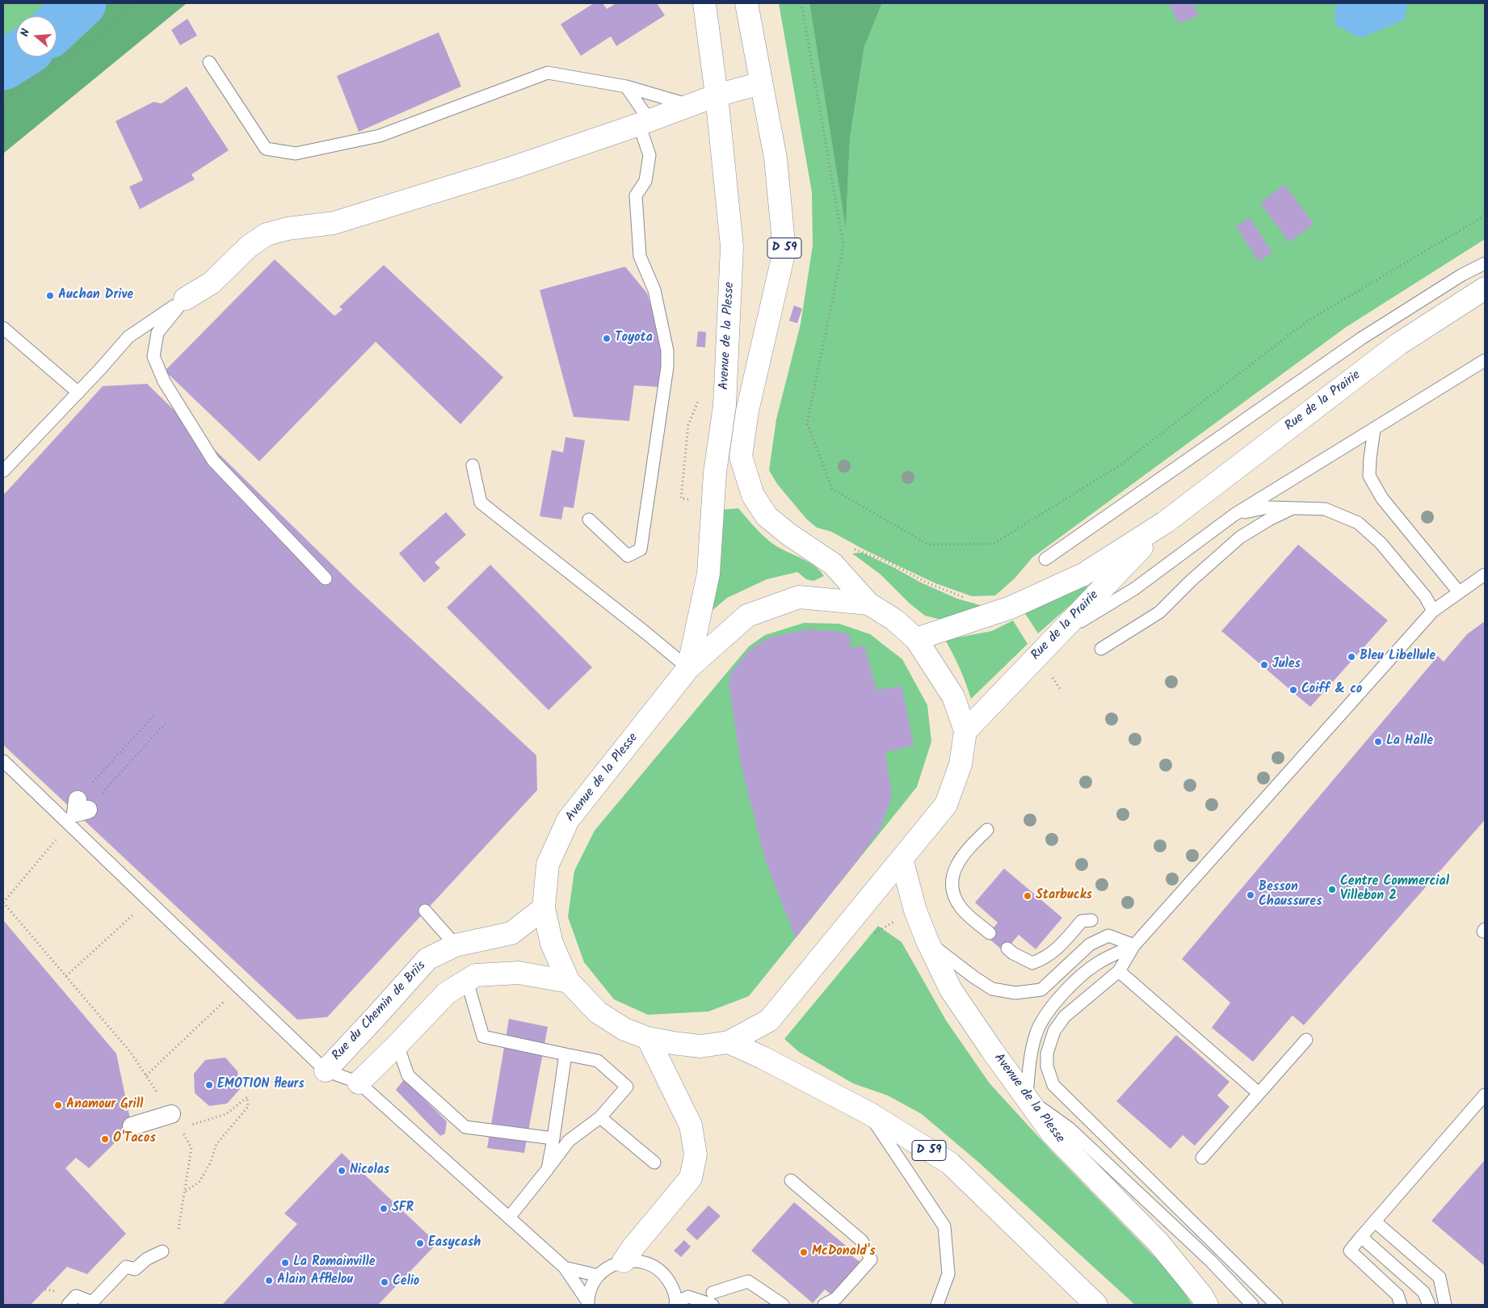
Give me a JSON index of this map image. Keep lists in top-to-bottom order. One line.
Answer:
{"streets":{"main road":["D 59","Avenue de la Plesse","Rue de la Prairie","Rue du Chemin de Briis"]},"crossings":[["D 59","Avenue de la Plesse"],["Avenue de la Plesse","Rue de la Prairie"],["Avenue de la Plesse","Rue du Chemin de Briis"]],"places":["Auchan Drive","Toyota","Bleu Libellule","Jules","Coiff & co","La Halle","Centre Commercial Villebon 2","Besson Chaussures","Starbucks","EMOTION fleurs","Anamour Grill","O'Tacos","Nicolas","SFR","Easycash","McDonald's","La Romainville","Alain Afflelou","Celio"],"north":"left"}
